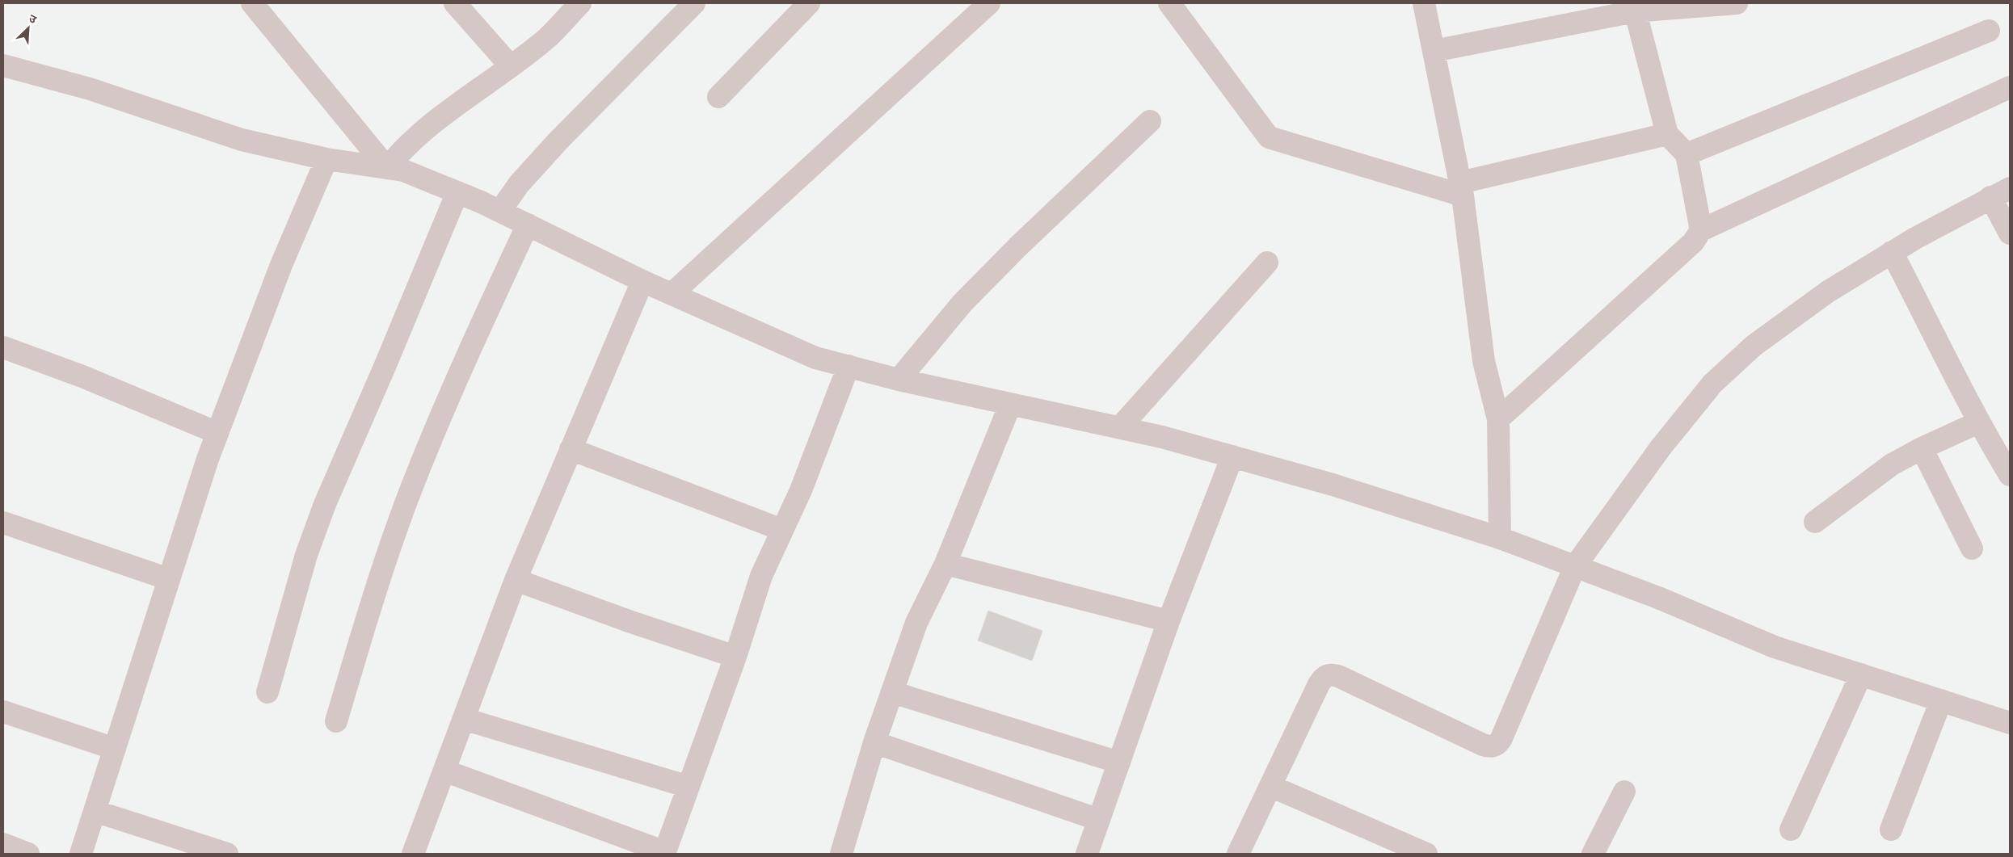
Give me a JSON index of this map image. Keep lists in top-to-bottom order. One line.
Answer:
{"north":"top right"}
